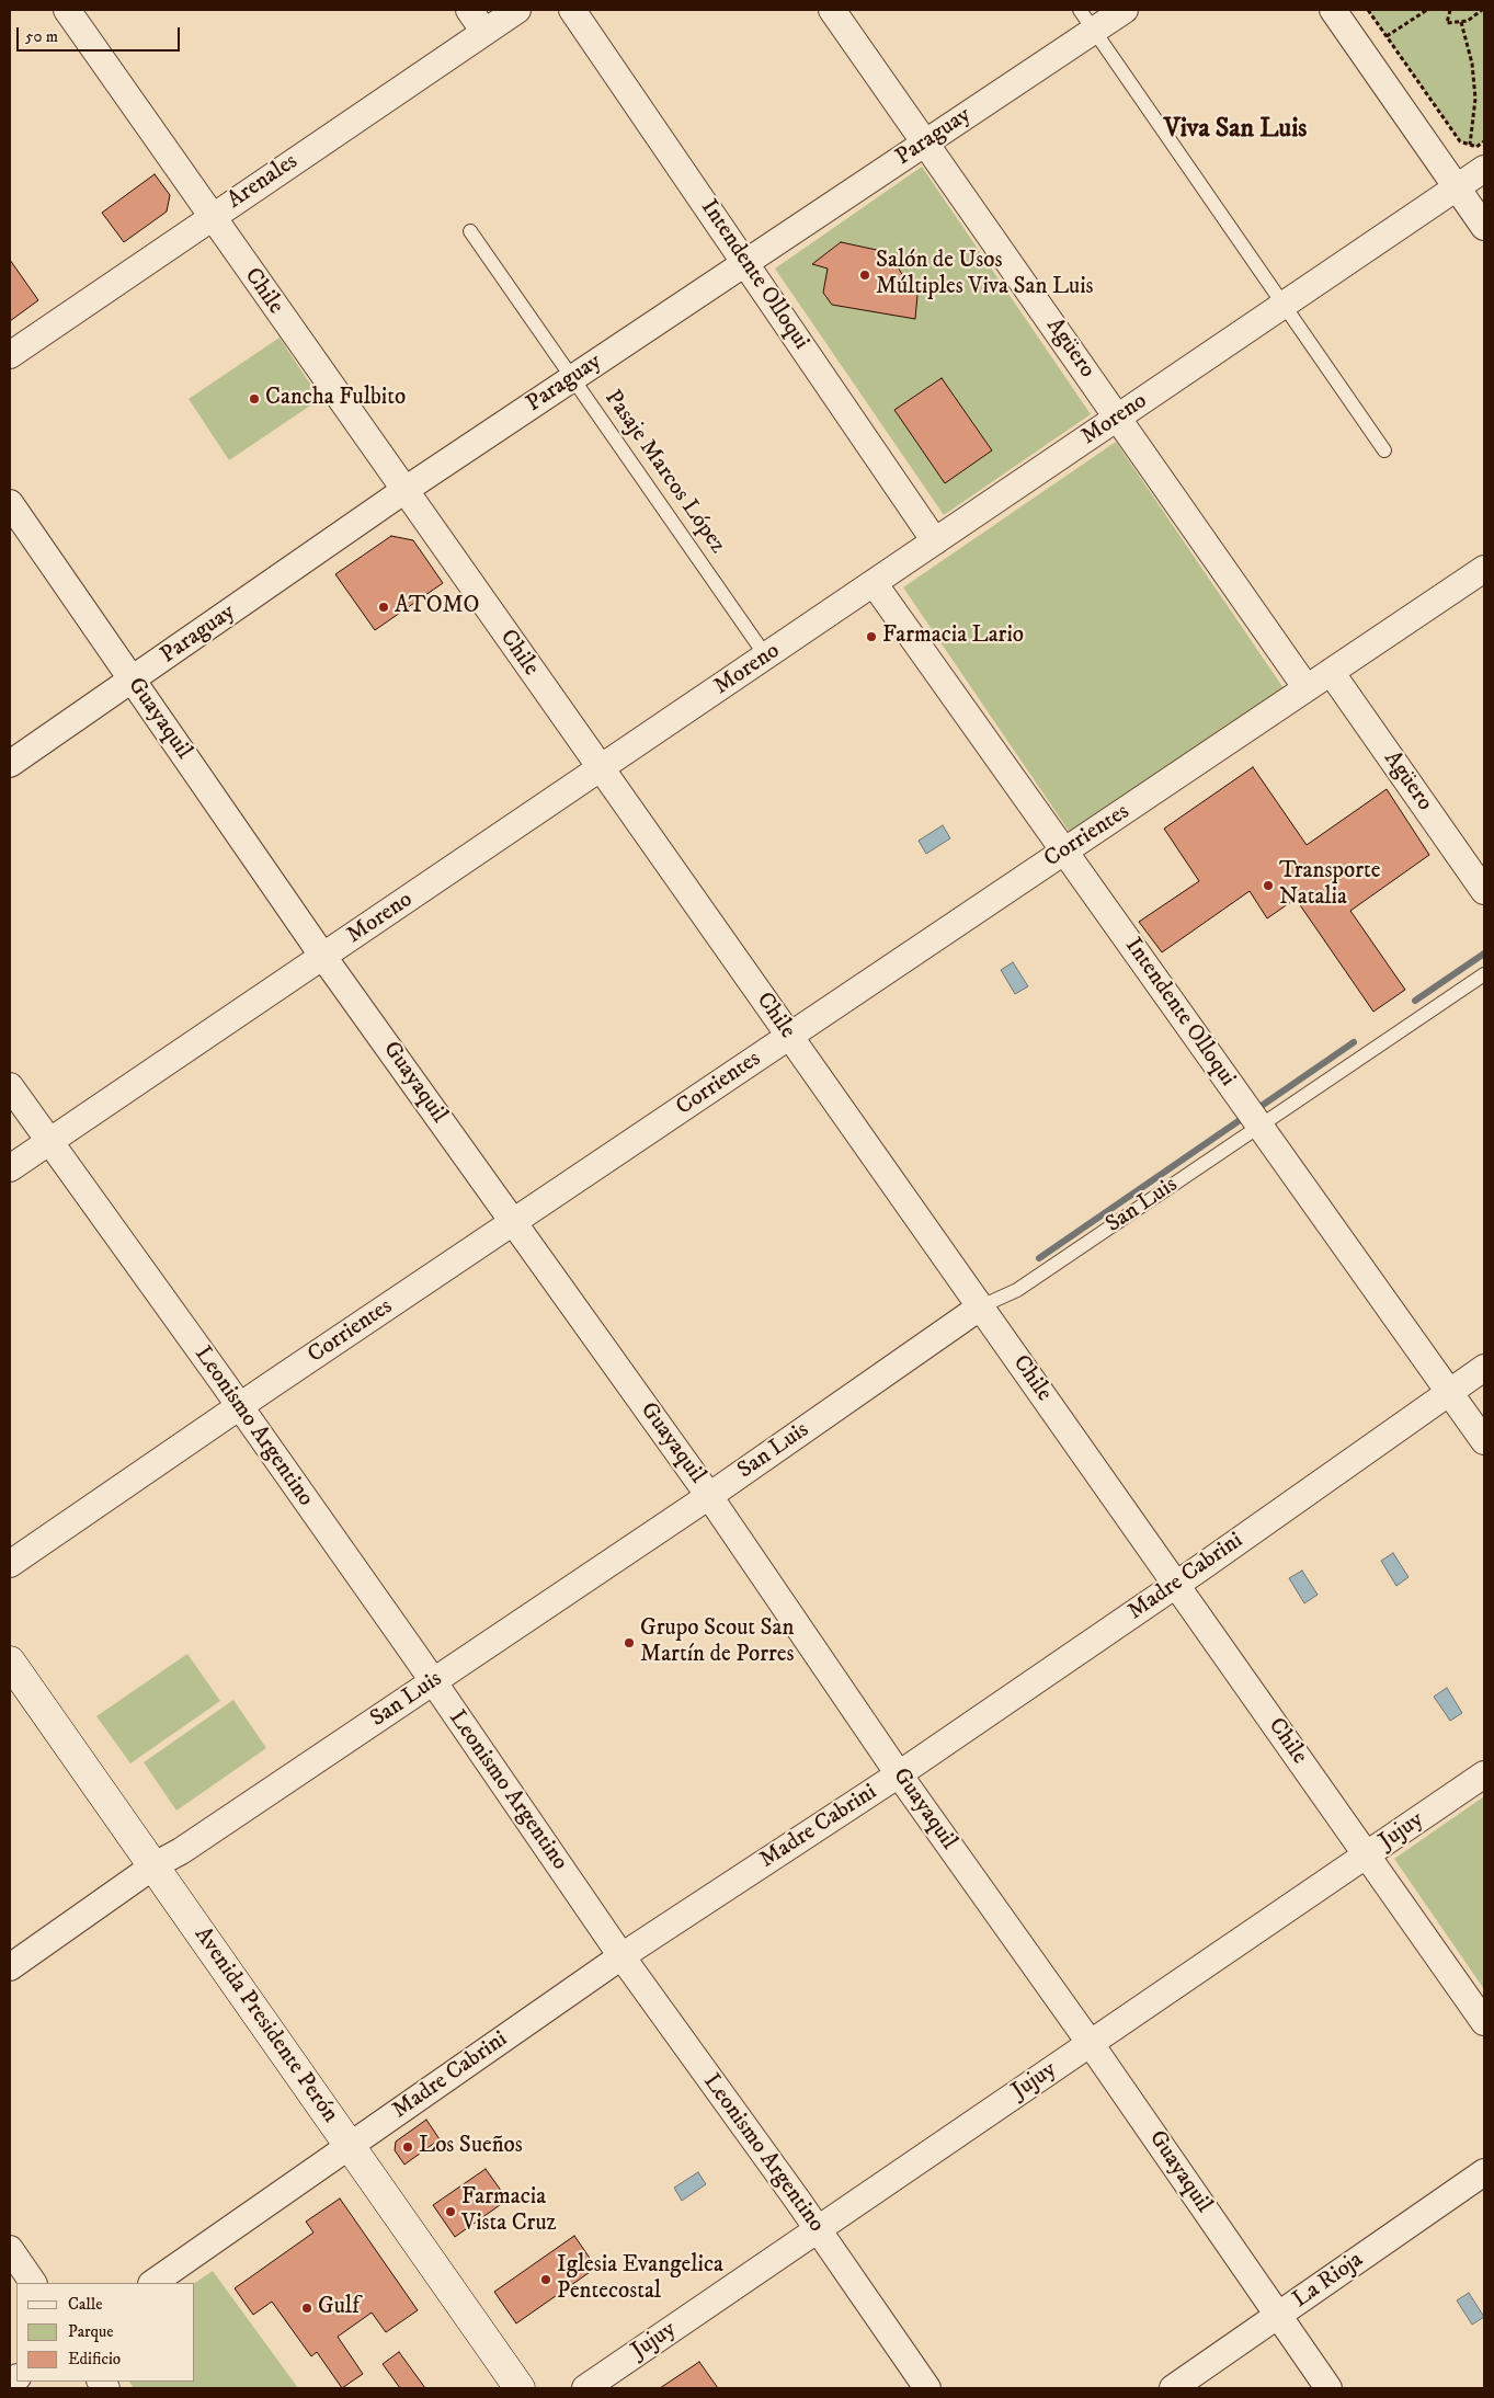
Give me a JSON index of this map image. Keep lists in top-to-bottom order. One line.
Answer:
{"streets":{"main road":["Avenida Presidente Perón"],"street":["Paraguay","Arenales","Intendente Olloqui","Chile","Agüero","Moreno","Guayaquil","Corrientes","San Luis","Leonismo Argentino","Madre Cabrini","Jujuy","La Rioja"],"lane":["Pasaje Marcos López"]},"crossings":[["Paraguay","Intendente Olloqui"],["Paraguay","Chile"],["Paraguay","Agüero"],["Paraguay","Pasaje Marcos López"],["Paraguay","Guayaquil"],["Arenales","Chile"],["Intendente Olloqui","Moreno"],["Intendente Olloqui","Corrientes"],["Intendente Olloqui","San Luis"],["Intendente Olloqui","Madre Cabrini"],["Chile","Moreno"],["Chile","Corrientes"],["Chile","San Luis"],["Chile","Madre Cabrini"],["Chile","Jujuy"],["Agüero","Moreno"],["Agüero","Corrientes"],["Moreno","Pasaje Marcos López"],["Moreno","Guayaquil"],["Moreno","Leonismo Argentino"],["Guayaquil","Corrientes"],["Guayaquil","San Luis"],["Guayaquil","Madre Cabrini"],["Guayaquil","Jujuy"],["Guayaquil","La Rioja"],["Corrientes","Leonismo Argentino"],["San Luis","Leonismo Argentino"],["San Luis","Avenida Presidente Perón"],["Leonismo Argentino","Madre Cabrini"],["Leonismo Argentino","Jujuy"],["Madre Cabrini","Avenida Presidente Perón"]],"districts":["Viva San Luis"],"places":["Salón de Usos Múltiples Viva San Luis","Cancha Fulbito","ATOMO","Farmacia Lario","Transporte Natalia","Grupo Scout San Martín de Porres","Los Sueños","Farmacia Vista Cruz","Iglesia Evangelica Pentecostal","Gulf"],"legend":["Calle","Parque","Edificio"],"scale_bar":"50 m"}
